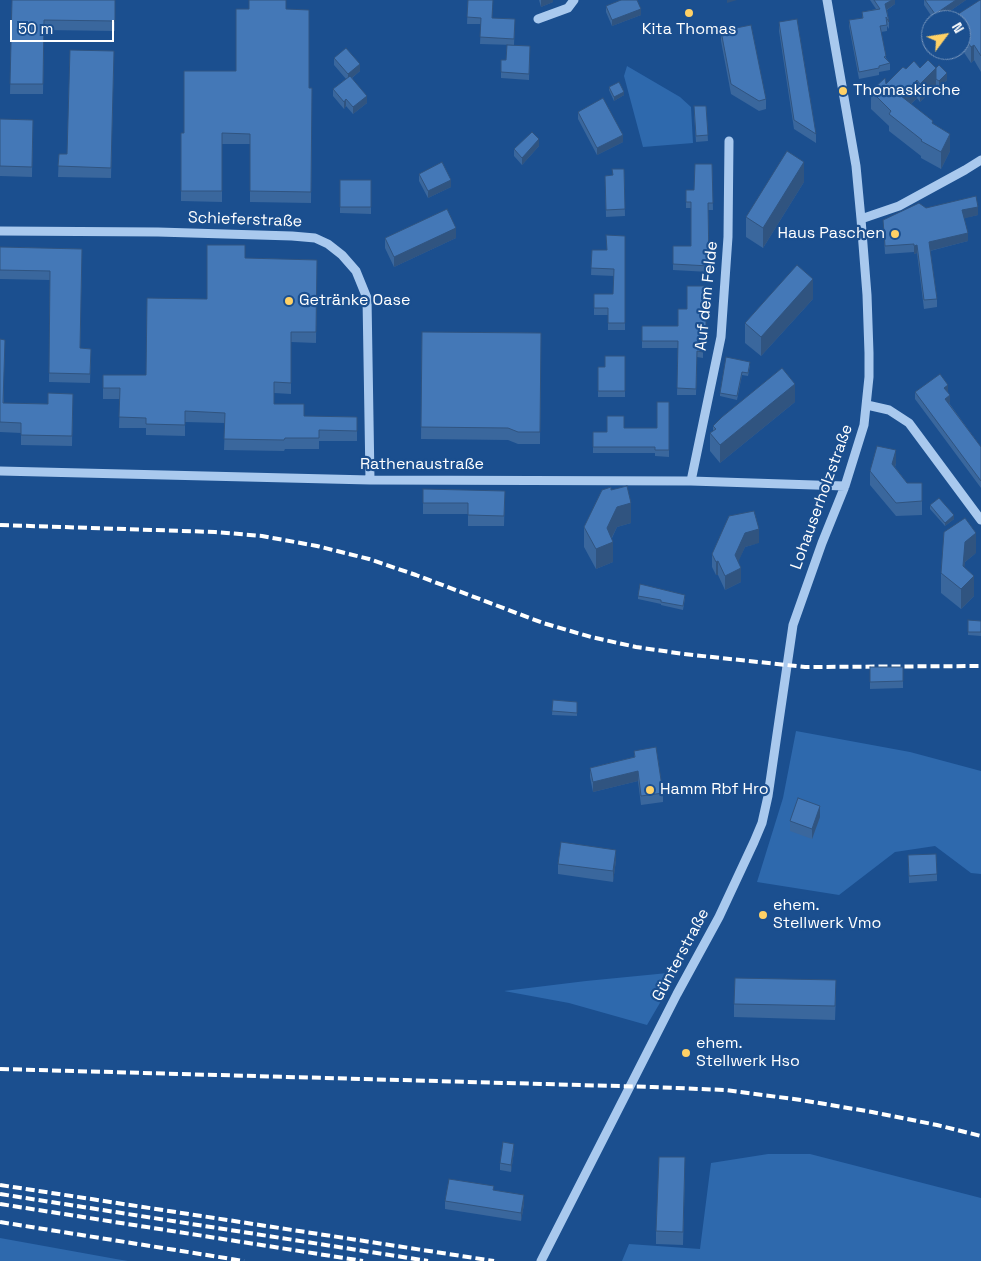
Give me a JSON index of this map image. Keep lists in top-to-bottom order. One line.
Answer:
{"streets":{"street":["Schieferstraße","Auf dem Felde","Rathenaustraße","Lohauserholzstraße","Günterstraße"]},"crossings":[["Schieferstraße","Rathenaustraße"],["Auf dem Felde","Rathenaustraße"],["Rathenaustraße","Lohauserholzstraße"],["Lohauserholzstraße","Günterstraße"]],"places":["Kita Thomas","Thomaskirche","Haus Paschen","Getränke Oase","Hamm Rbf Hro","ehem. Stellwerk Vmo","ehem. Stellwerk Hso"],"scale_bar":"50 m","north":"top right"}
